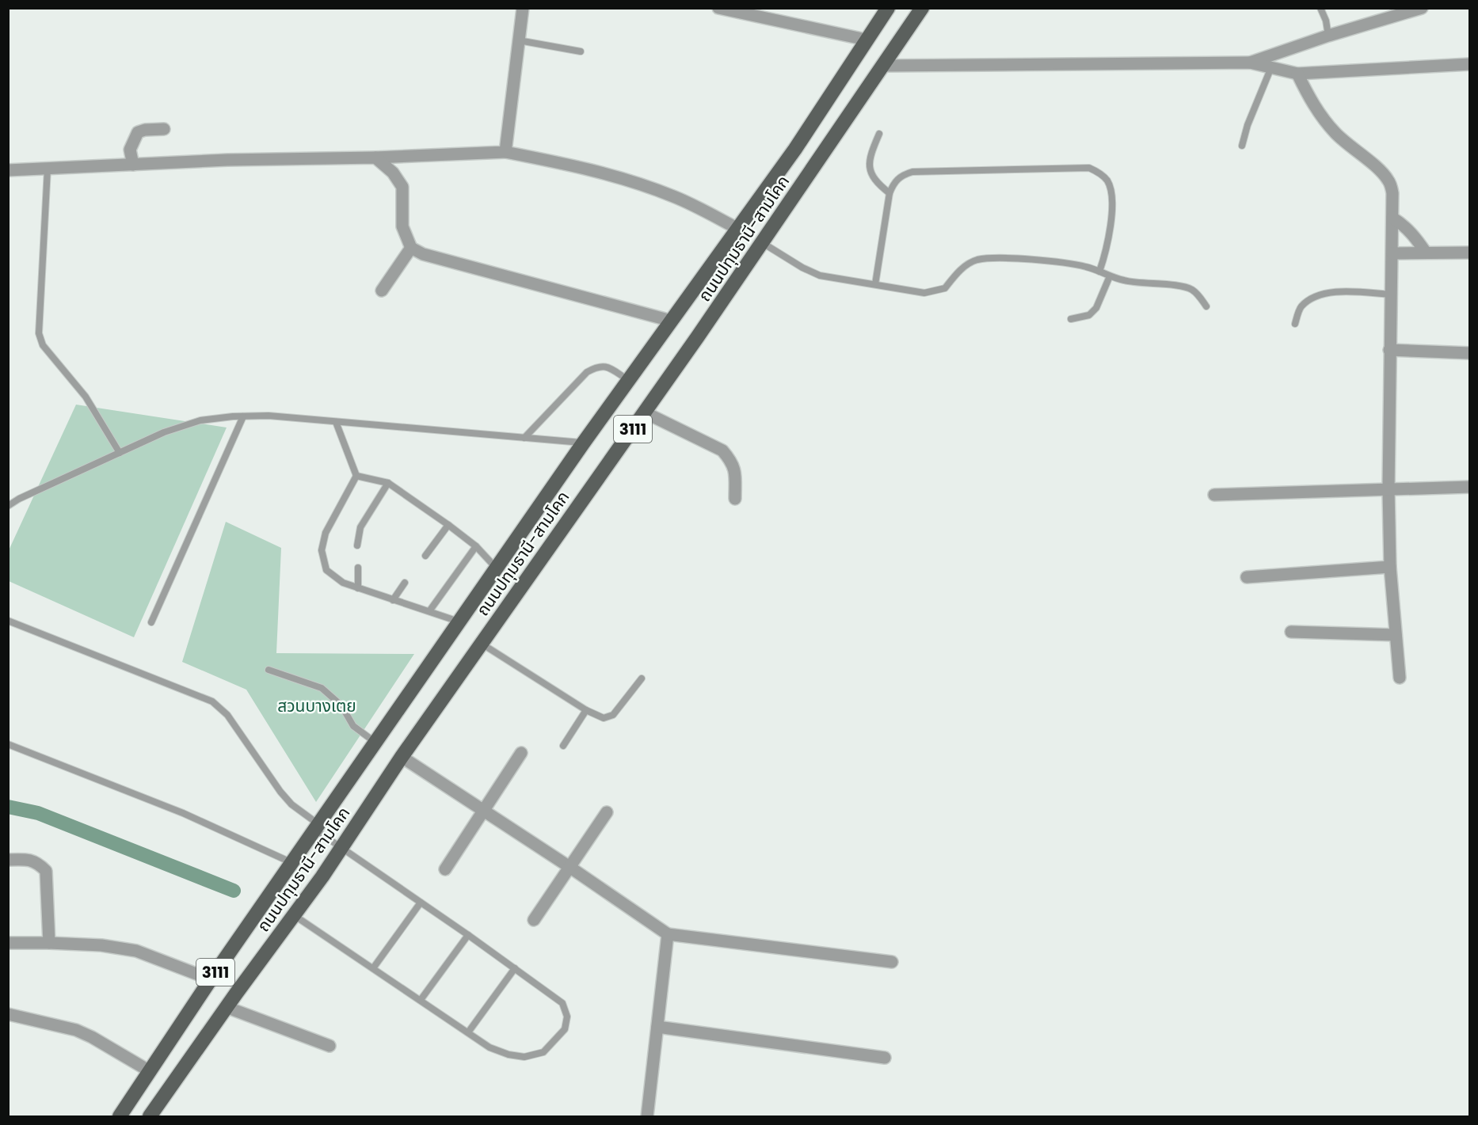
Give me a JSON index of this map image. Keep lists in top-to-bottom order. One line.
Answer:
{"streets":{"main road":["ถนนปทุมธานี-สามโคก","3111"]},"parks":["สวนบางเตย"]}
